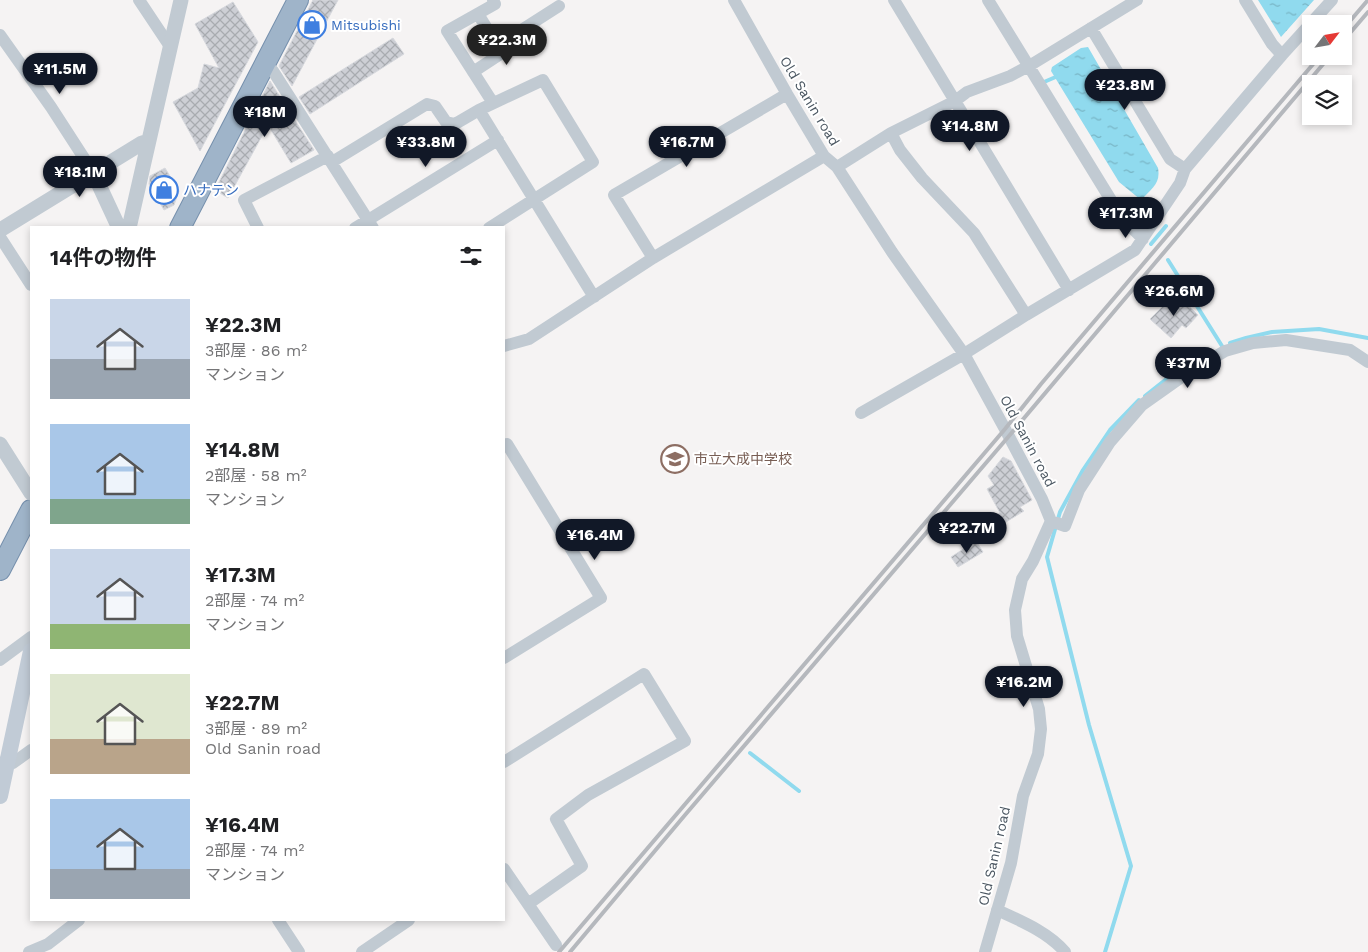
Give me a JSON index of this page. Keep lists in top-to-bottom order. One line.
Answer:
{"streets":{"street":["Old Sanin road"]},"places":{"shop":["Mitsubishi","ハナテン"],"school or university":["市立大成中学校"]},"north":"top right","page":{"price":["¥22.3M","¥11.5M","¥23.8M","¥18M","¥14.8M","¥33.8M","¥16.7M","¥18.1M","¥17.3M","¥26.6M","¥37M","¥22.7M","¥16.4M","¥16.2M"],"heading":"14件の物件","list":[{"name":"¥22.3M","note":"3部屋 · 86 m² · マンション"},{"name":"¥14.8M","note":"2部屋 · 58 m² · マンション"},{"name":"¥17.3M","note":"2部屋 · 74 m² · マンション"},{"name":"¥22.7M","note":"3部屋 · 89 m² · Old Sanin road"},{"name":"¥16.4M","note":"2部屋 · 74 m² · マンション"}]}}
